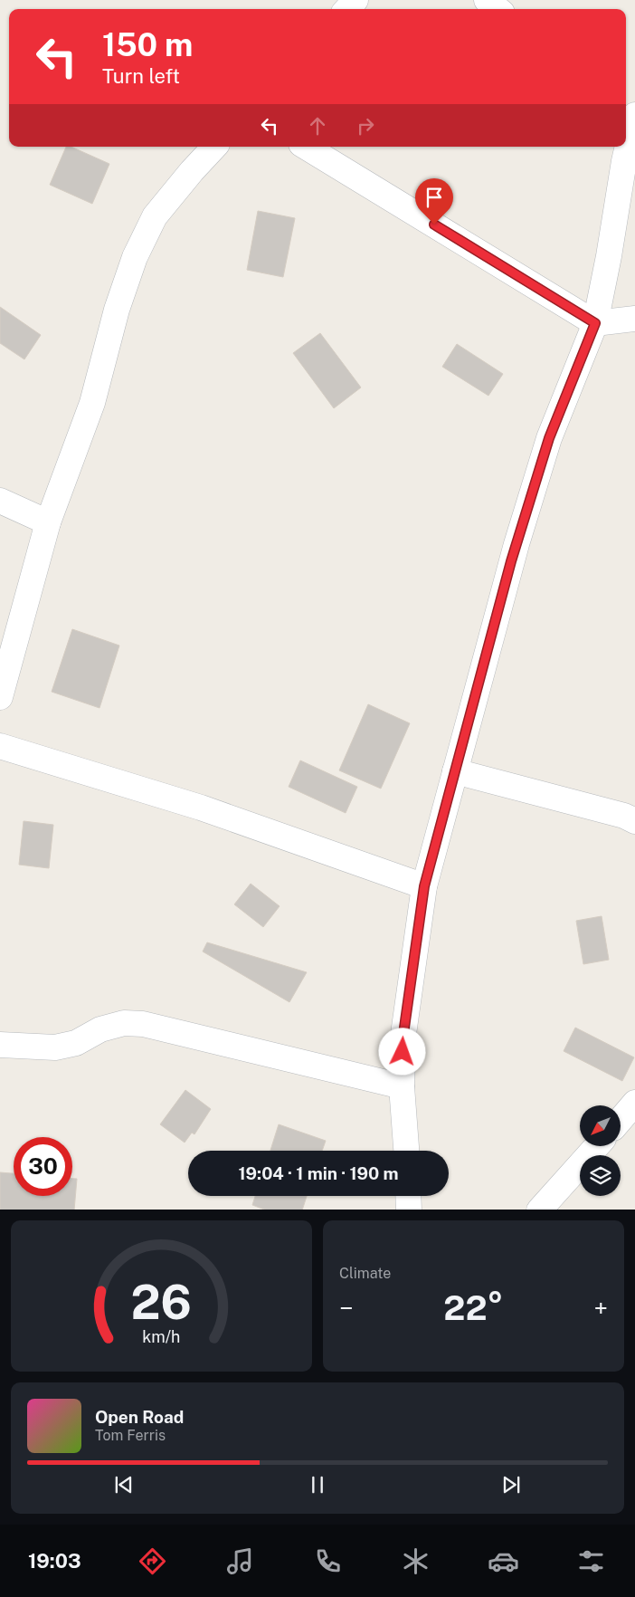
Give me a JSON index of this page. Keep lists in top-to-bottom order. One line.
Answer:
{"north":"bottom left","page":{"turn":["150 m","Turn left"],"limit":"30","trip":"19:04 · 1 min · 190 m","tile":"Climate","heat":["−","22°","+"],"song":["Open Road","Tom Ferris"],"tabs":"19:03","gauge":["26","km/h"]}}
